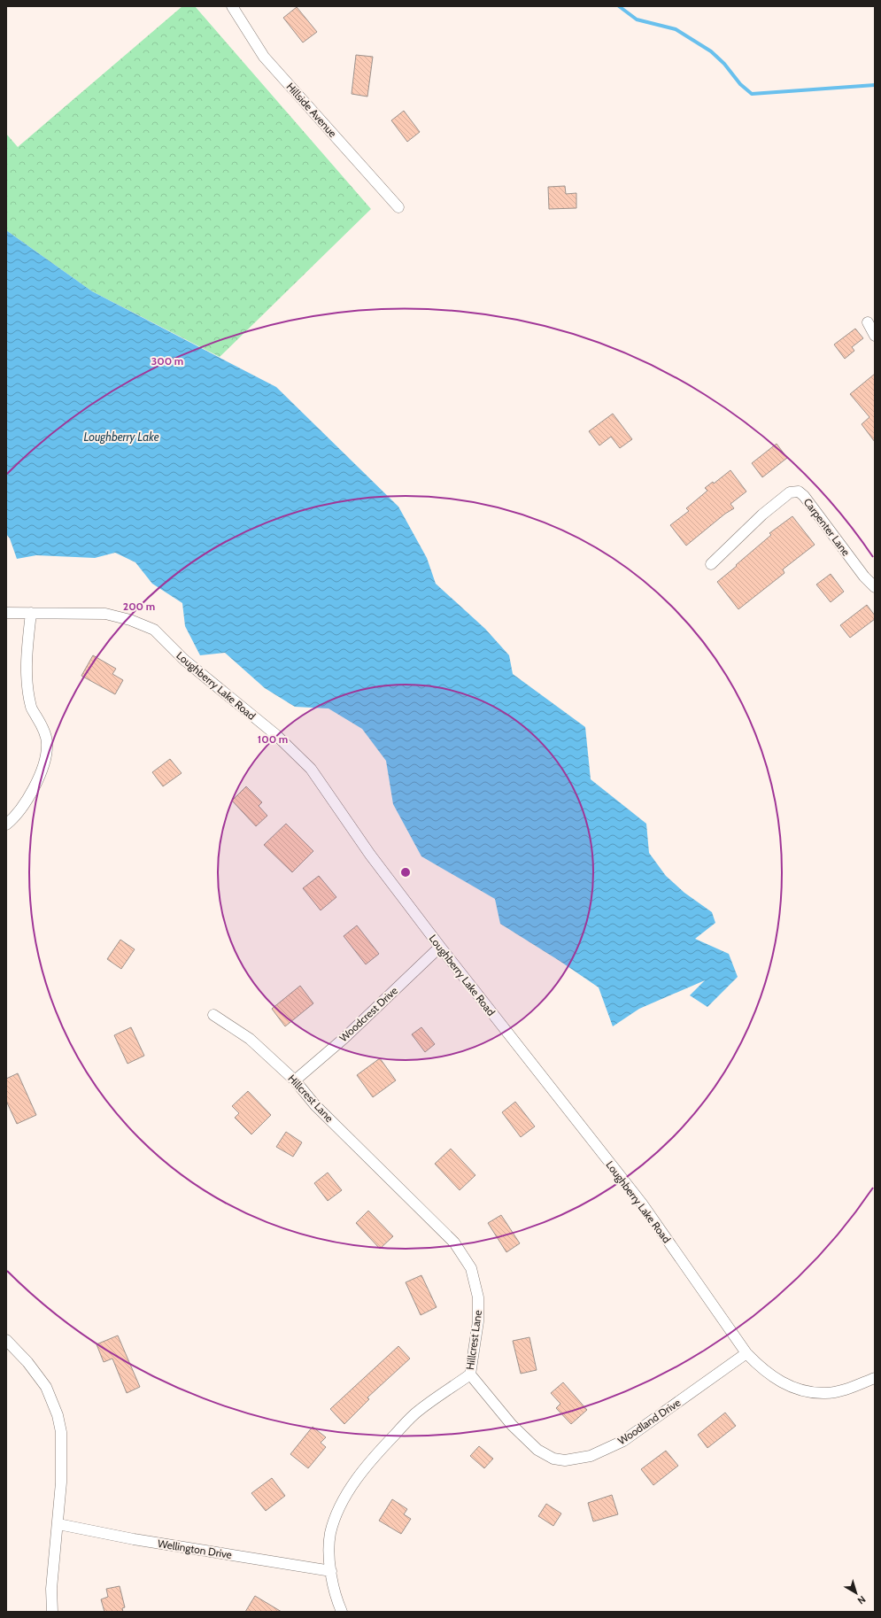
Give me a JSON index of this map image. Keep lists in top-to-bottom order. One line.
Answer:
{"streets":{"street":["Hillside Avenue","Carpenter Lane","Loughberry Lake Road","Woodcrest Drive","Hillcrest Lane","Woodland Drive","Wellington Drive"]},"crossings":[["Loughberry Lake Road","Woodcrest Drive"],["Loughberry Lake Road","Woodland Drive"],["Woodcrest Drive","Hillcrest Lane"],["Hillcrest Lane","Woodland Drive"],["Hillcrest Lane","Wellington Drive"]],"water":["Loughberry Lake"],"north":"bottom right","rings":["300 m","200 m","100 m"]}
